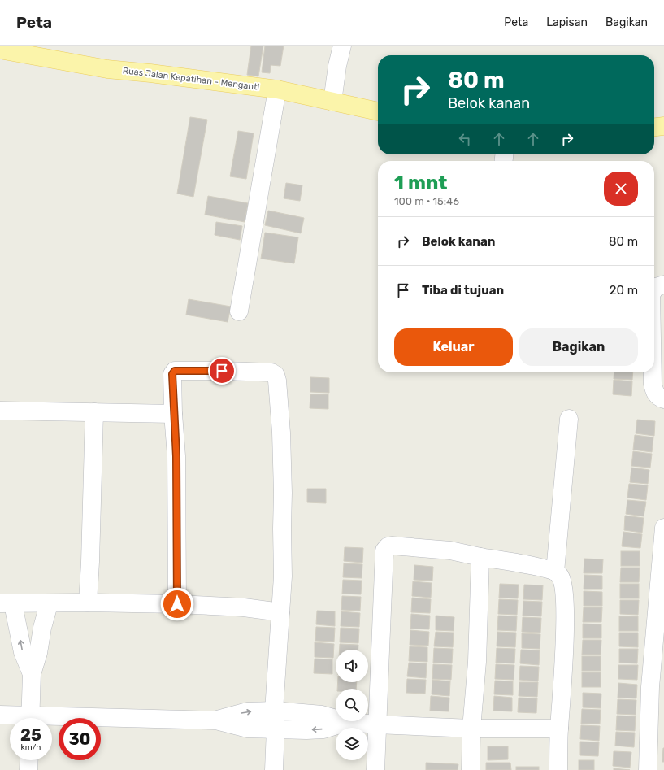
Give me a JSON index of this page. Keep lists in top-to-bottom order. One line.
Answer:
{"streets":{"main road":["Ruas Jalan Kepatihan - Menganti"]},"page":{"header":"Peta","nav":["Peta","Lapisan","Bagikan"],"turn":["80 m","Belok kanan"],"heading":["1 mnt","100 m · 15:46"],"list":[{"name":"Belok kanan","value":"80 m"},{"name":"Tiba di tujuan","value":"20 m"}],"buttons":["Keluar","Bagikan"],"speed":"25 km/h","limit":"30"}}
